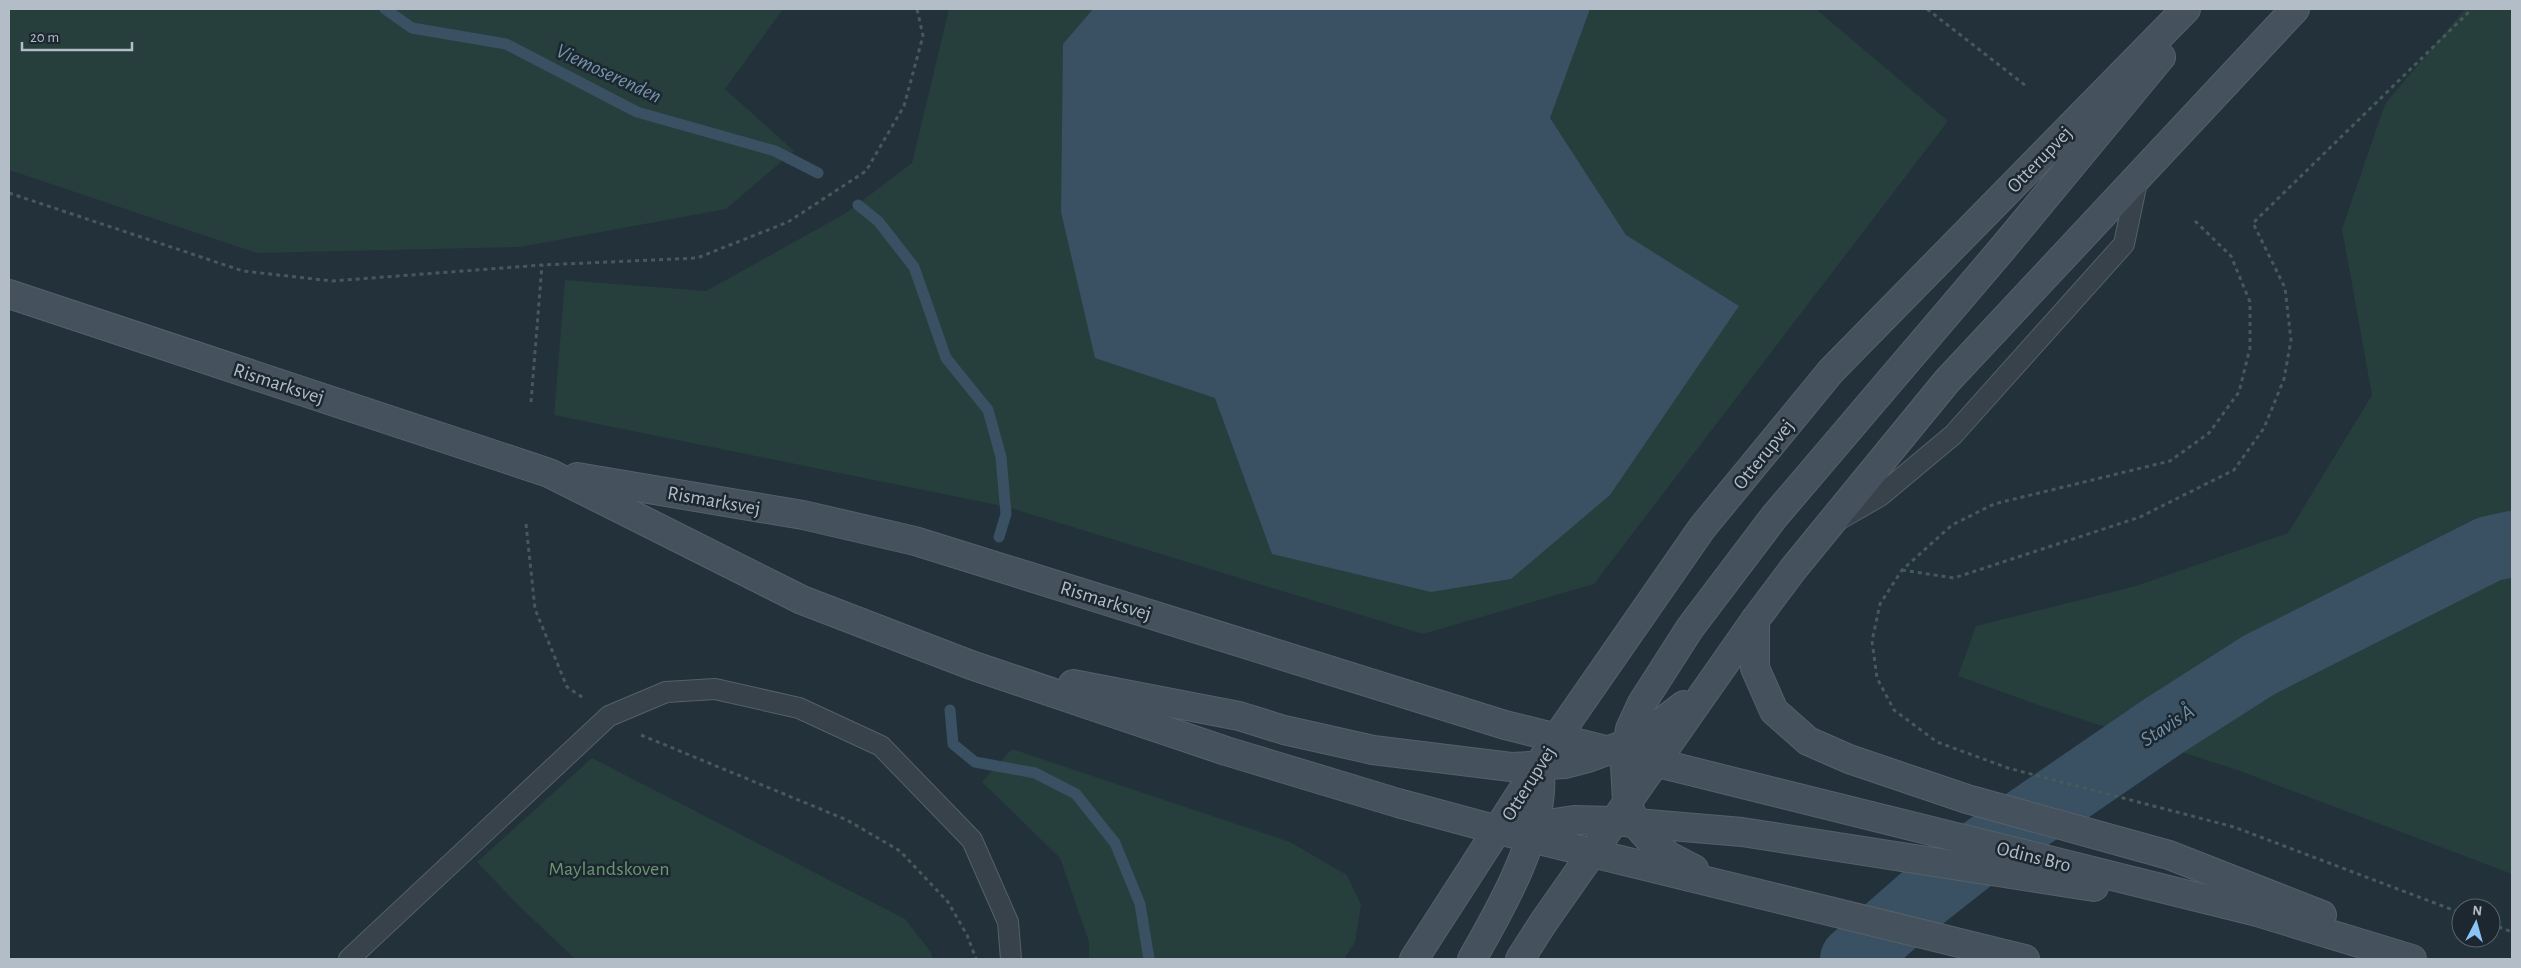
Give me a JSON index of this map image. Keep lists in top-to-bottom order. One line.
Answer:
{"streets":{"main road":["Otterupvej","Rismarksvej","Odins Bro"]},"crossings":[["Otterupvej","Rismarksvej"],["Rismarksvej","Odins Bro"]],"water":["Viemoserenden","Stavis Å"],"parks":["Maylandskoven"],"scale_bar":"20 m","north":"top"}
